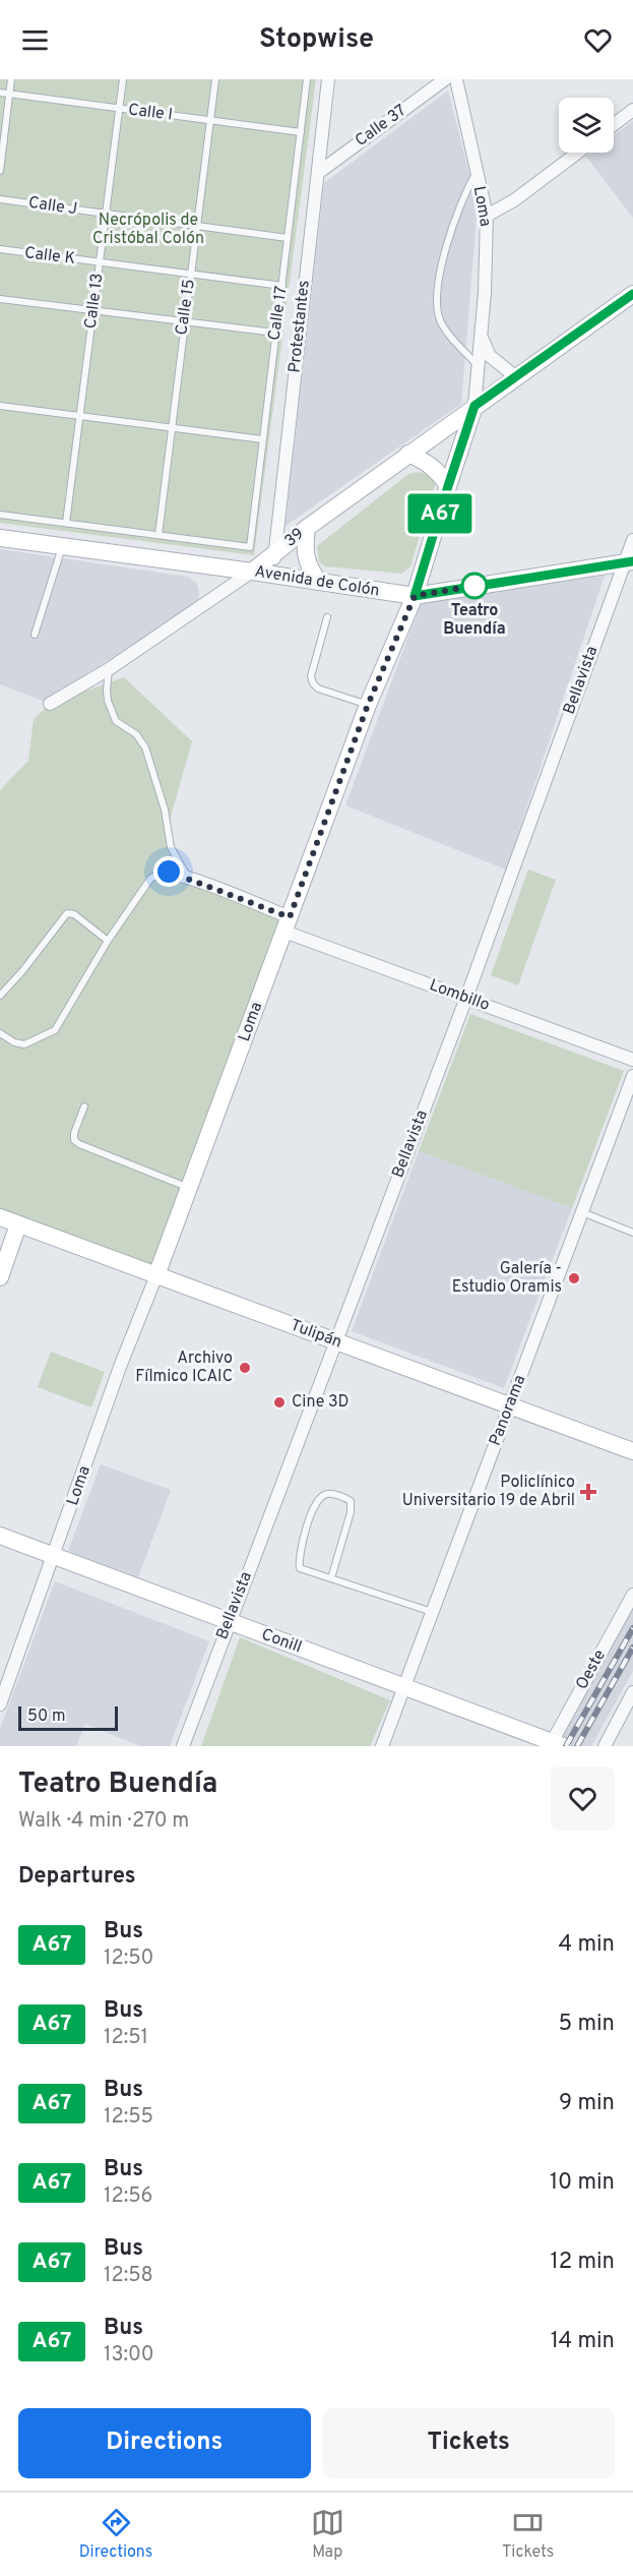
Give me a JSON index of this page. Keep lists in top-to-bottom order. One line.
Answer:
{"streets":{"street":["Calle 37","Loma","Protestantes","39","Avenida de Colón","Bellavista","Lombillo","Tulipán","Panorama","Conill","Oeste"],"lane":["Calle I","Calle J","Calle K","Calle 13","Calle 15","Calle 17"]},"crossings":[["Calle I","Calle 13"],["Calle I","Calle 15"],["Calle I","Calle 17"],["Calle 37","Protestantes"],["Calle J","Calle 13"],["Calle J","Calle 15"],["Calle J","Calle 17"],["Loma","39"],["Loma","Avenida de Colón"],["Loma","Lombillo"],["Loma","Tulipán"],["Loma","Conill"],["Calle K","Calle 13"],["Calle K","Calle 15"],["Calle K","Calle 17"],["Calle 15","Calle 17"],["Protestantes","39"],["Protestantes","Avenida de Colón"],["39","Avenida de Colón"],["Avenida de Colón","Bellavista"],["Bellavista","Lombillo"],["Bellavista","Tulipán"],["Bellavista","Conill"],["Tulipán","Panorama"],["Panorama","Conill"],["Conill","Oeste"]],"parks":["Necrópolis de Cristóbal Colón"],"places":{"other":["Teatro Buendía","Galería - Estudio Oramis","Archivo Fílmico ICAIC","Cine 3D"],"health":["Policlínico Universitario 19 de Abril"]},"lines":["bus line A67"],"scale_bar":"50 m","page":{"header":"Stopwise","on_map":"A67","scale":"50 m","heading":[["Teatro Buendía","Walk · 4 min · 270 m"],"Departures"],"list":[{"mark":"A67","name":"Bus","note":"12:50","value":"4 min"},{"mark":"A67","name":"Bus","note":"12:51","value":"5 min"},{"mark":"A67","name":"Bus","note":"12:55","value":"9 min"},{"mark":"A67","name":"Bus","note":"12:56","value":"10 min"},{"mark":"A67","name":"Bus","note":"12:58","value":"12 min"},{"mark":"A67","name":"Bus","note":"13:00","value":"14 min"}],"buttons":["Directions","Tickets"],"tabs":["Directions","Map","Tickets"]}}
